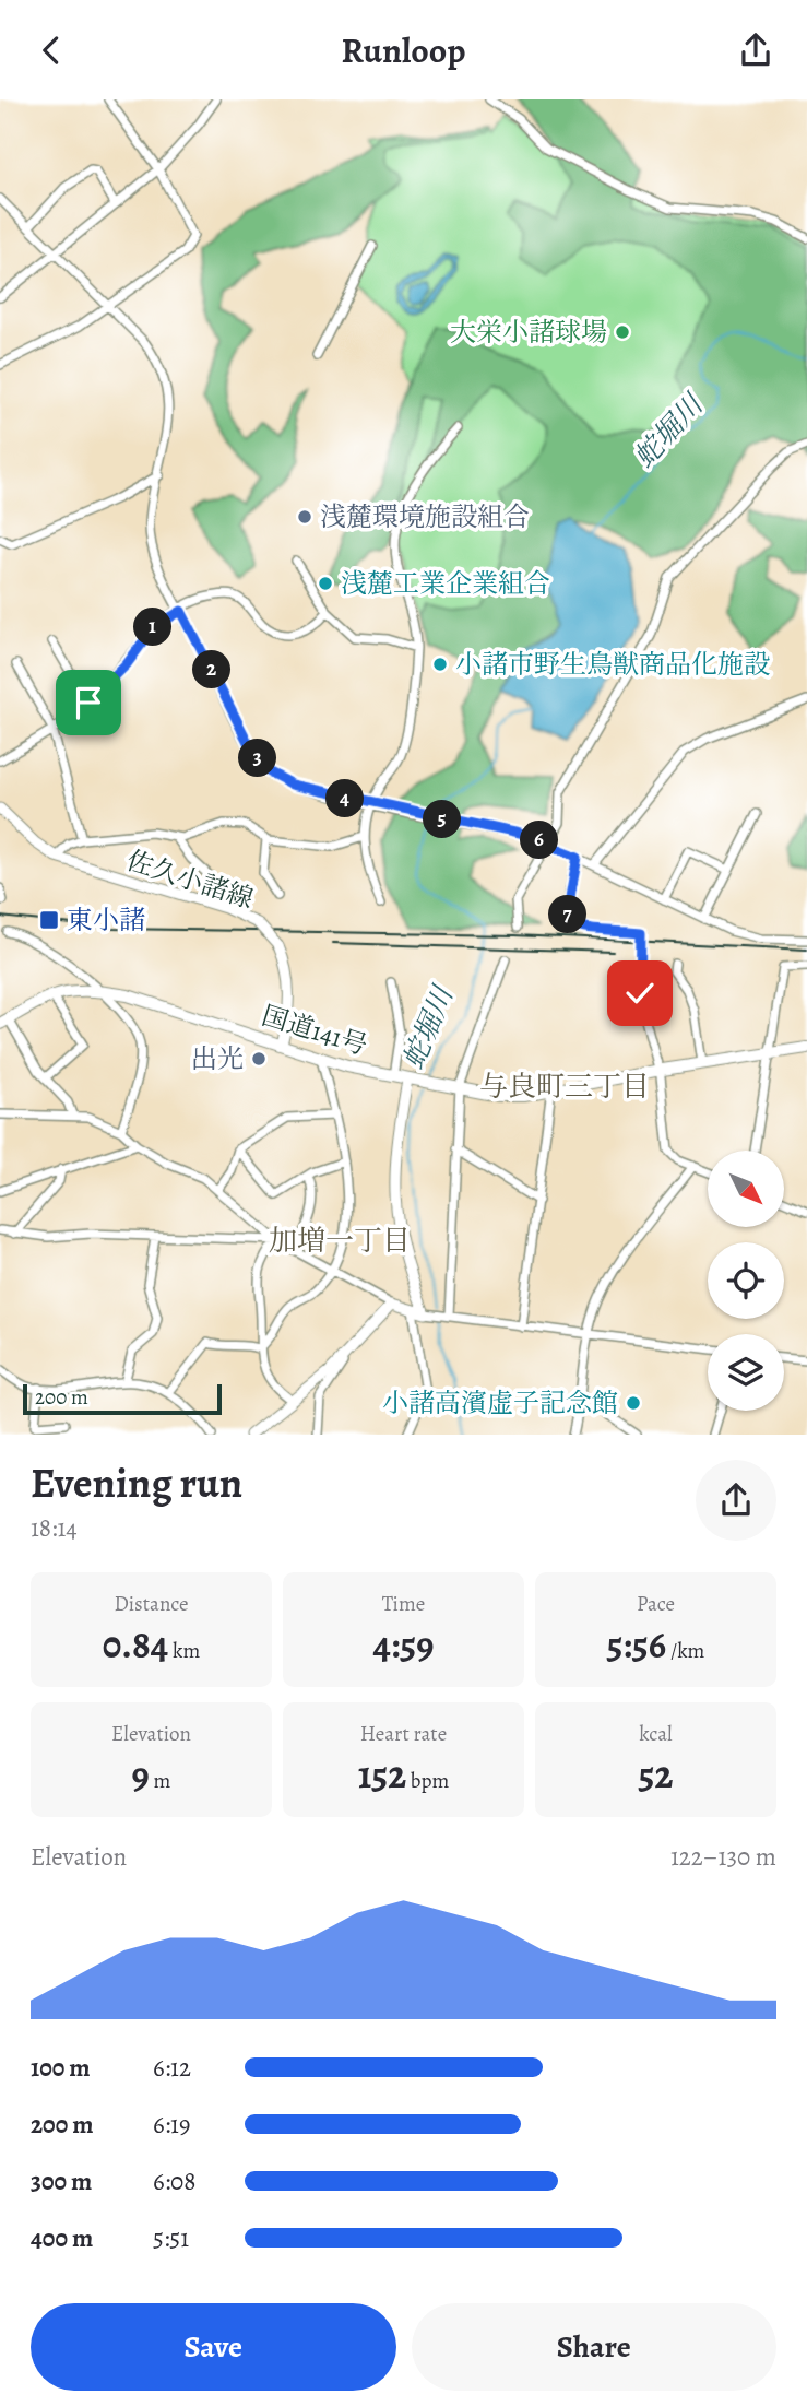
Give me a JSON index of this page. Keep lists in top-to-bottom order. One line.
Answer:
{"streets":{"highway":["国道141号"],"main road":["佐久小諸線"]},"crossings":[["佐久小諸線","国道141号"]],"districts":["与良町三丁目","加増一丁目"],"water":["蛇堀川"],"places":{"other":["大栄小諸球場","浅麓環境施設組合","浅麓工業企業組合","小諸市野生鳥獣商品化施設","出光","小諸高濱虚子記念館"],"transit":["東小諸"]},"scale_bar":"200 m","north":"bottom right","page":{"header":"Runloop","pins":["1","2","3","4","5","6","7"],"scale":"200 m","heading":["Evening run","18:14"],"stats":[["Distance","0.84 km"],["Time","4:59"],["Pace","5:56 /km"],["Elevation","9 m"],["Heart rate","152 bpm"],["kcal","52"]],"chart":["Elevation","122–130 m"],"list":[{"name":"100 m","note":"6:12"},{"name":"200 m","note":"6:19"},{"name":"300 m","note":"6:08"},{"name":"400 m","note":"5:51"}],"buttons":["Save","Share"]}}
